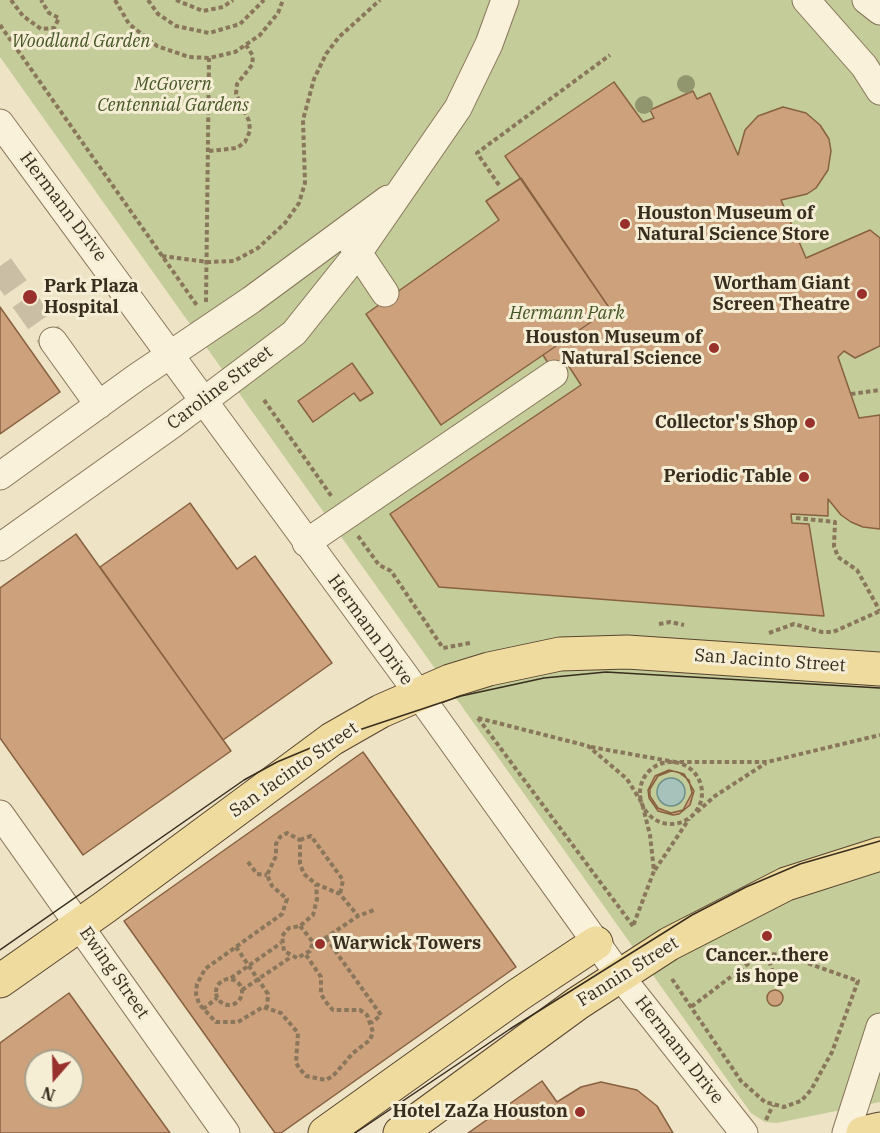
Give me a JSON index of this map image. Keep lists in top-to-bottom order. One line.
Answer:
{"streets":{"main road":["San Jacinto Street","Fannin Street"],"street":["Hermann Drive","Caroline Street","Ewing Street"]},"crossings":[["Hermann Drive","Caroline Street"],["Hermann Drive","San Jacinto Street"],["Hermann Drive","Fannin Street"],["San Jacinto Street","Ewing Street"]],"parks":["Woodland Garden","McGovern Centennial Gardens","Hermann Park"],"places":["Houston Museum of Natural Science Store","Wortham Giant Screen Theatre","Park Plaza Hospital","Houston Museum of Natural Science","Collector's Shop","Periodic Table","Cancer...there is hope","Warwick Towers","Hotel ZaZa Houston"],"north":"bottom"}
